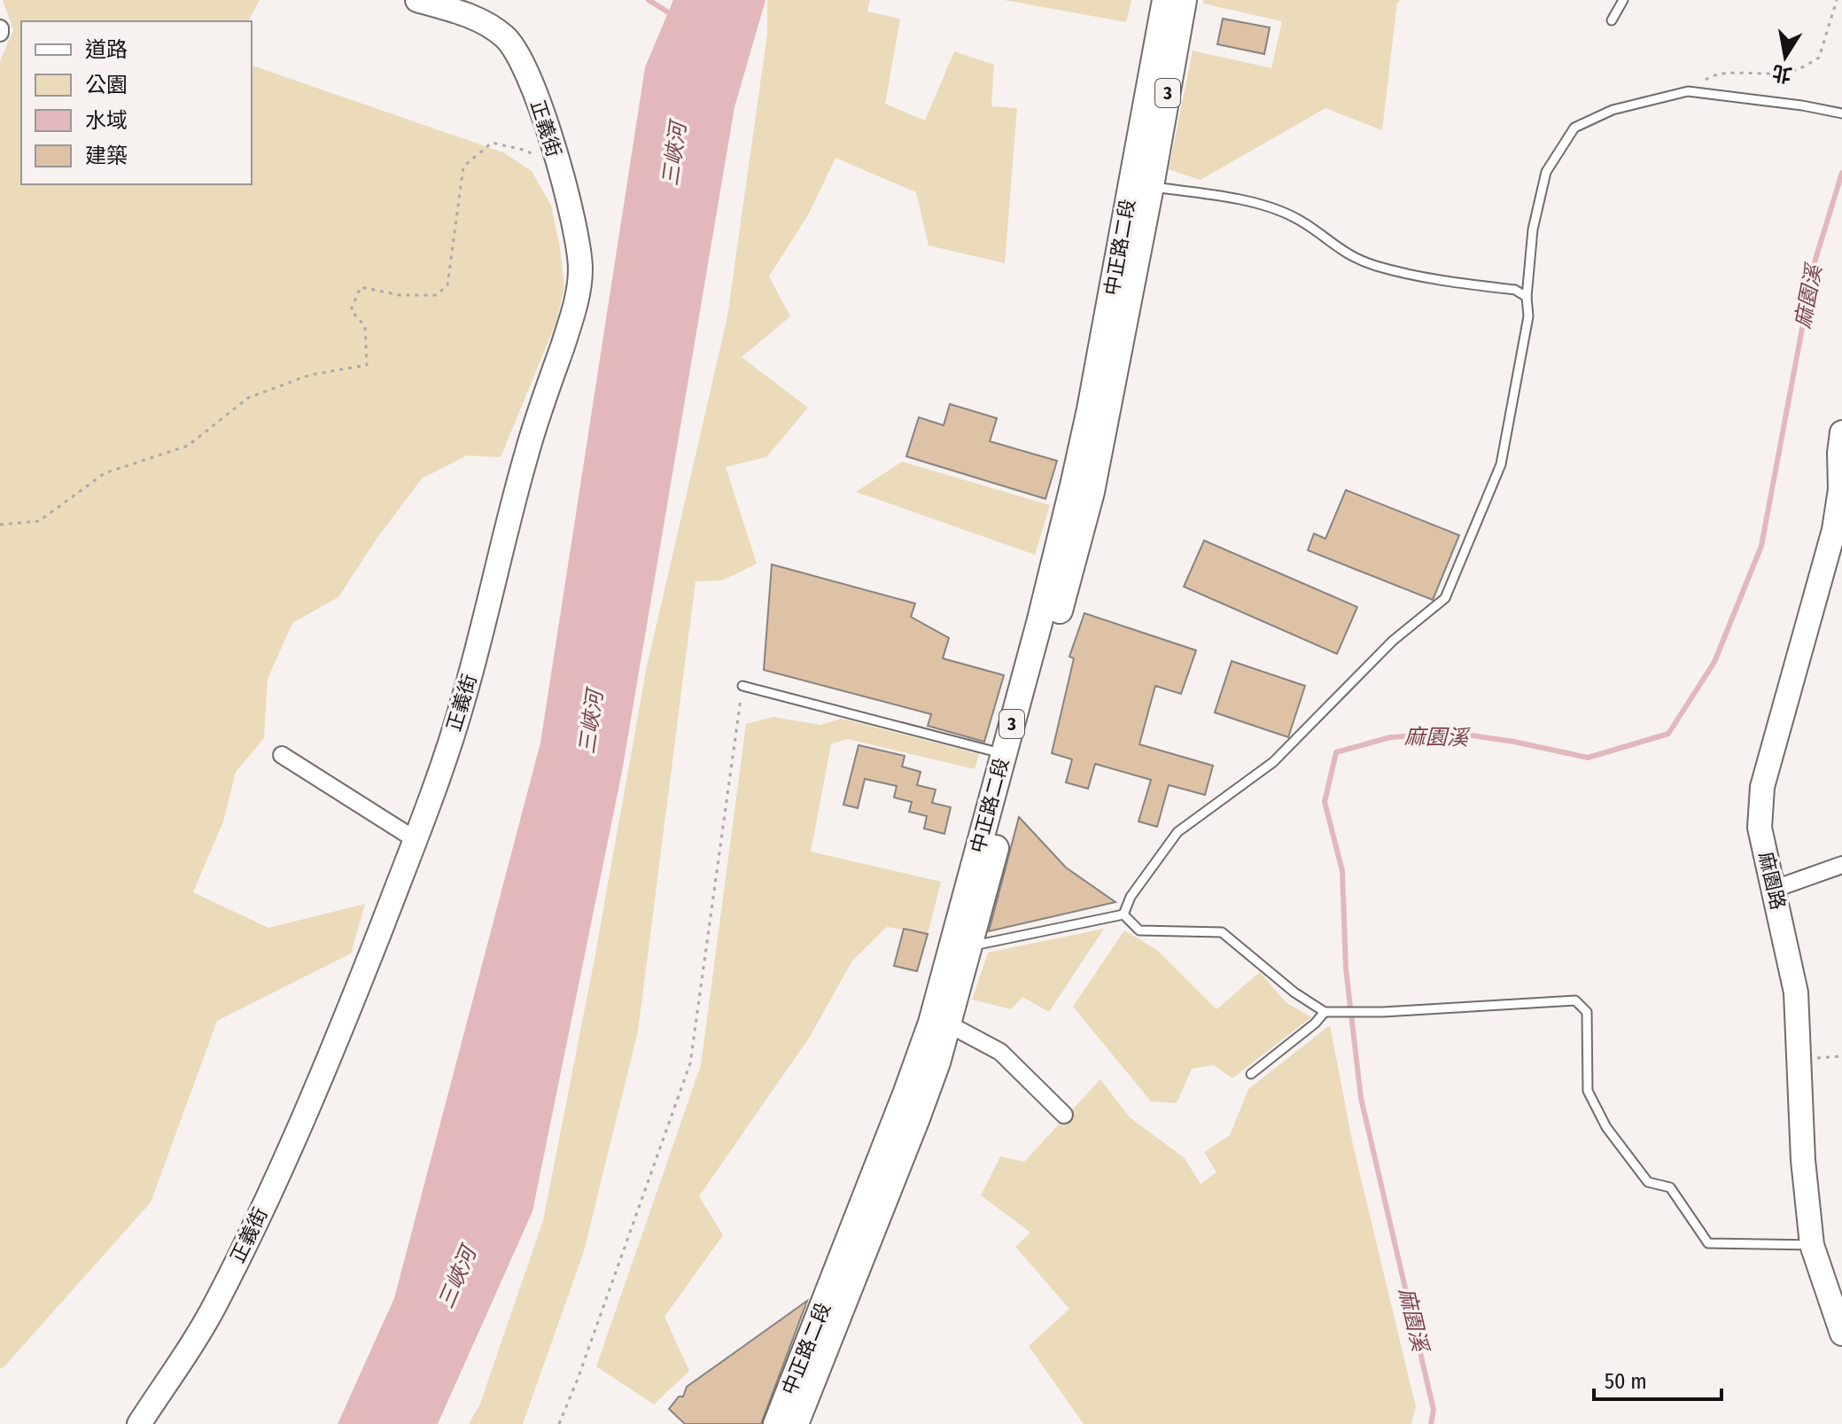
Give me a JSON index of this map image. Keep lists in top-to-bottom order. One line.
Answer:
{"streets":{"main road":["3","中正路二段"],"street":["正義街","麻園路"]},"water":["三峽河","麻園溪"],"legend":["道路","公園","水域","建築"],"scale_bar":"50 m","north":"bottom"}
